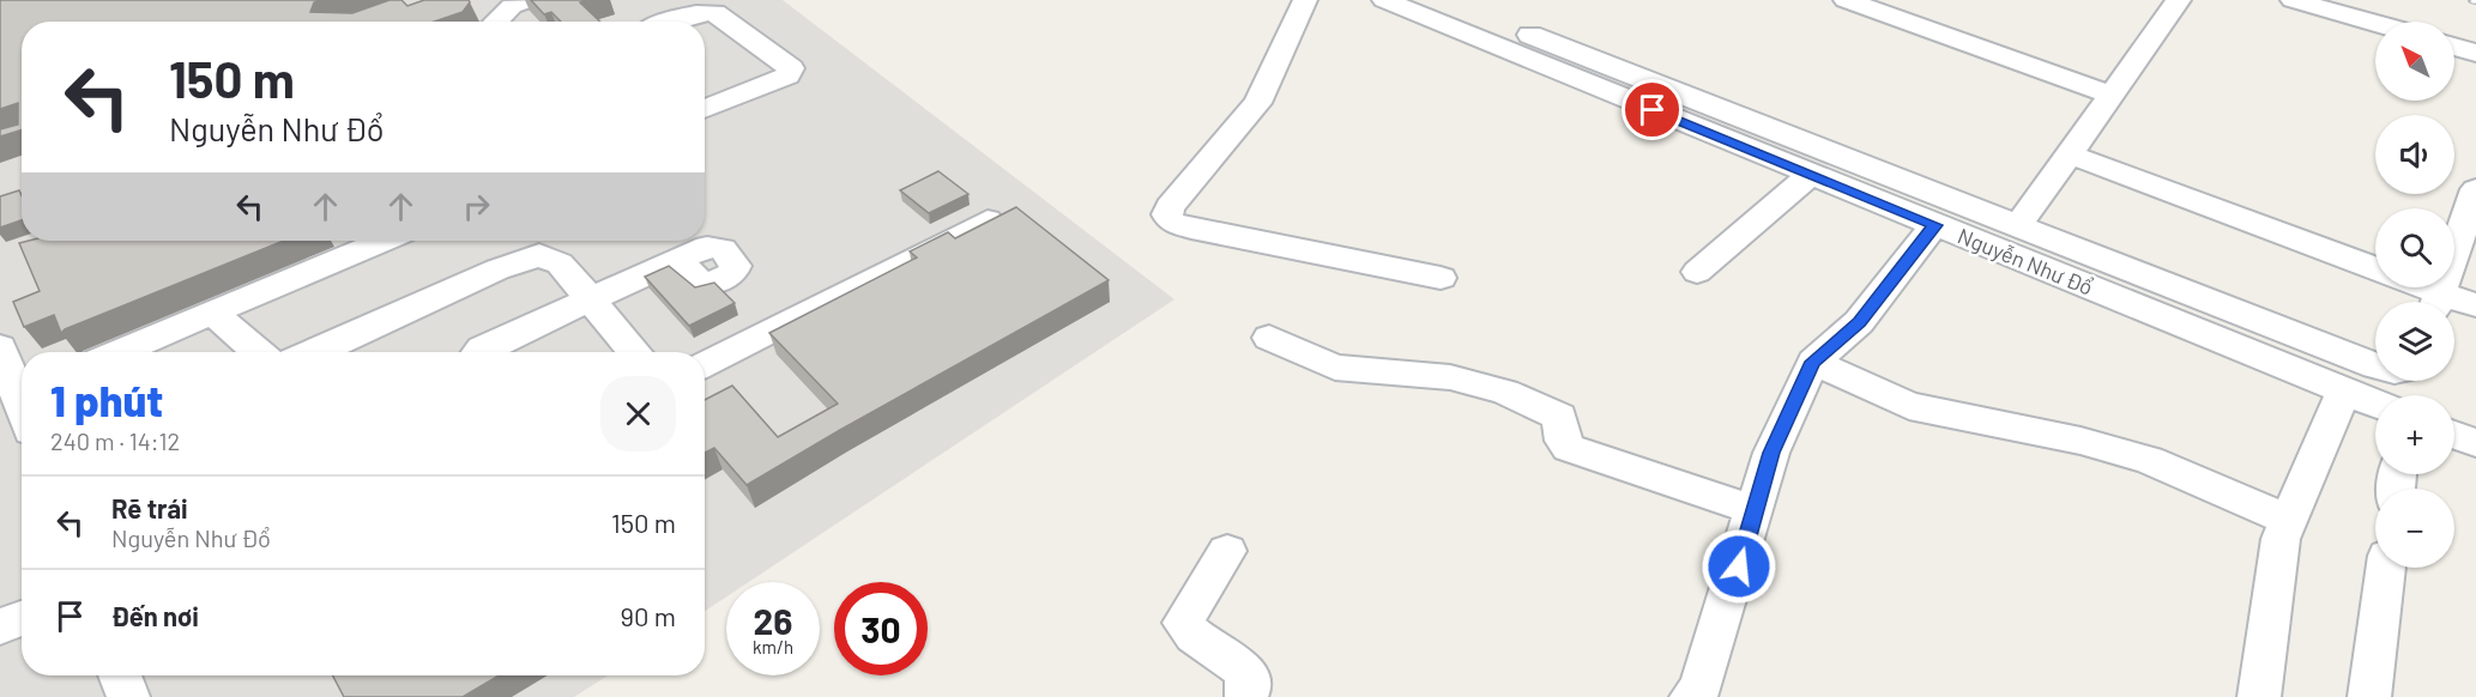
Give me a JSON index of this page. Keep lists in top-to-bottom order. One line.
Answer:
{"streets":{"street":["Nguyễn Như Đổ"]},"north":"top left","page":{"map_buttons":["+","−"],"turn":["150 m","Nguyễn Như Đổ"],"heading":["1 phút","240 m · 14:12"],"list":[{"name":"Rẽ trái","note":"Nguyễn Như Đổ","value":"150 m"},{"name":"Đến nơi","value":"90 m"}],"speed":"26 km/h","limit":"30"}}
